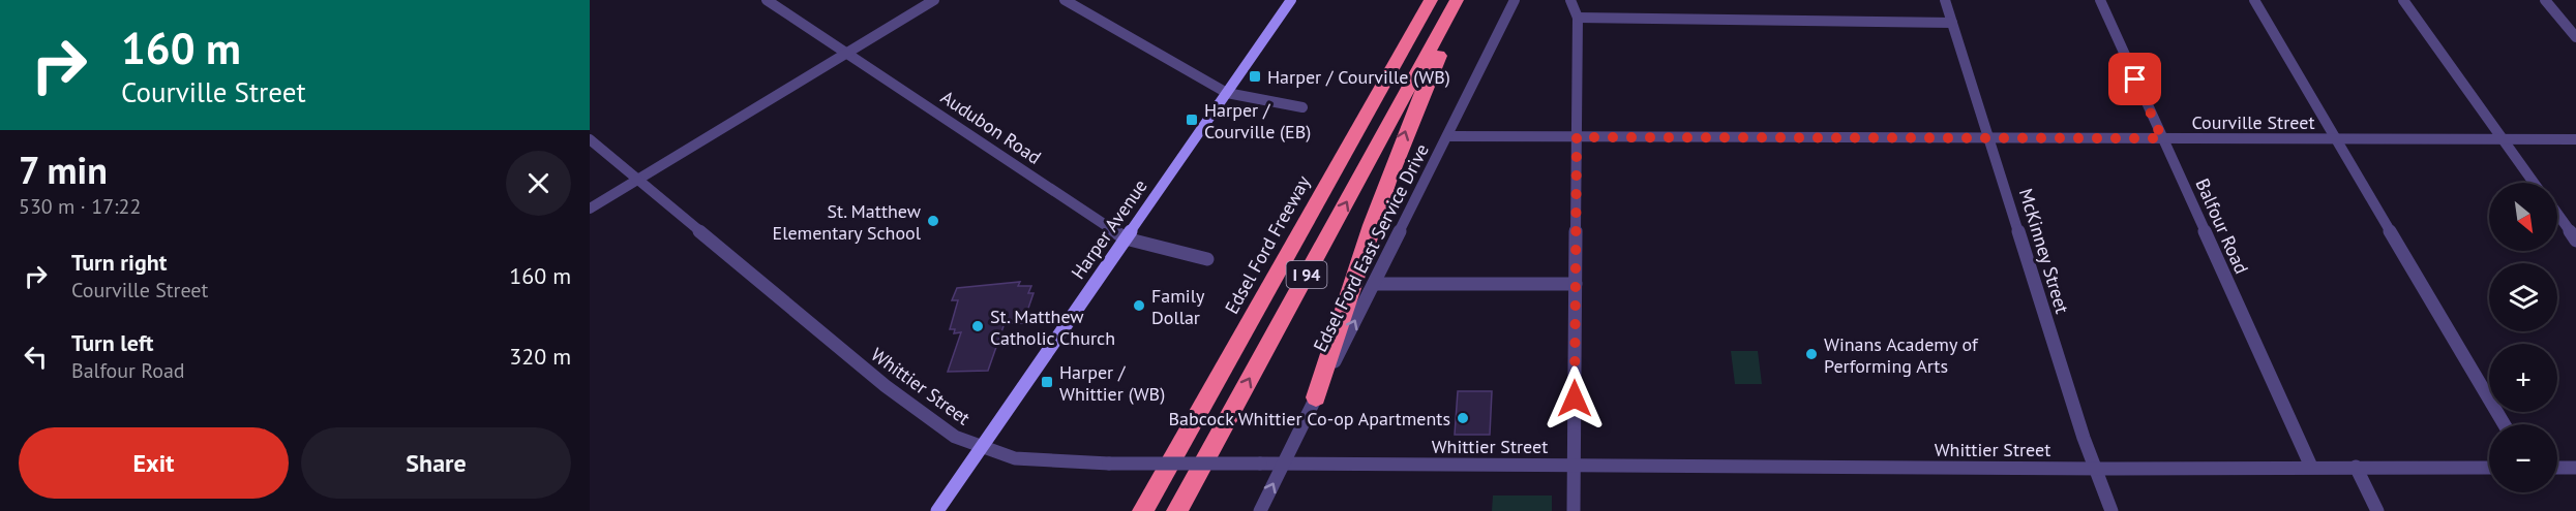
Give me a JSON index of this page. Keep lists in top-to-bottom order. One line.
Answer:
{"streets":{"highway":["Edsel Ford Freeway","I 94"],"main road":["Harper Avenue"],"street":["Courville Street","Audubon Road","Balfour Road","Edsel Ford East Service Drive","McKinney Street","Whittier Street"]},"crossings":[["Courville Street","Balfour Road"],["Courville Street","Edsel Ford East Service Drive"],["Courville Street","McKinney Street"],["Audubon Road","Harper Avenue"],["Balfour Road","Whittier Street"],["Harper Avenue","Whittier Street"],["Edsel Ford East Service Drive","Whittier Street"],["McKinney Street","Whittier Street"]],"places":{"transit":["Harper / Courville (WB)","Harper / Courville (EB)","Harper / Whittier (WB)"],"other":["St. Matthew Elementary School","Family Dollar","St. Matthew Catholic Church","Winans Academy of Performing Arts","Babcock Whittier Co-op Apartments"]},"north":"bottom right","page":{"turn":["160 m","Courville Street"],"heading":["7 min","530 m · 17:22"],"map_buttons":["+","−"],"list":[{"name":"Turn right","note":"Courville Street","value":"160 m"},{"name":"Turn left","note":"Balfour Road","value":"320 m"}],"buttons":["Exit","Share"]}}
